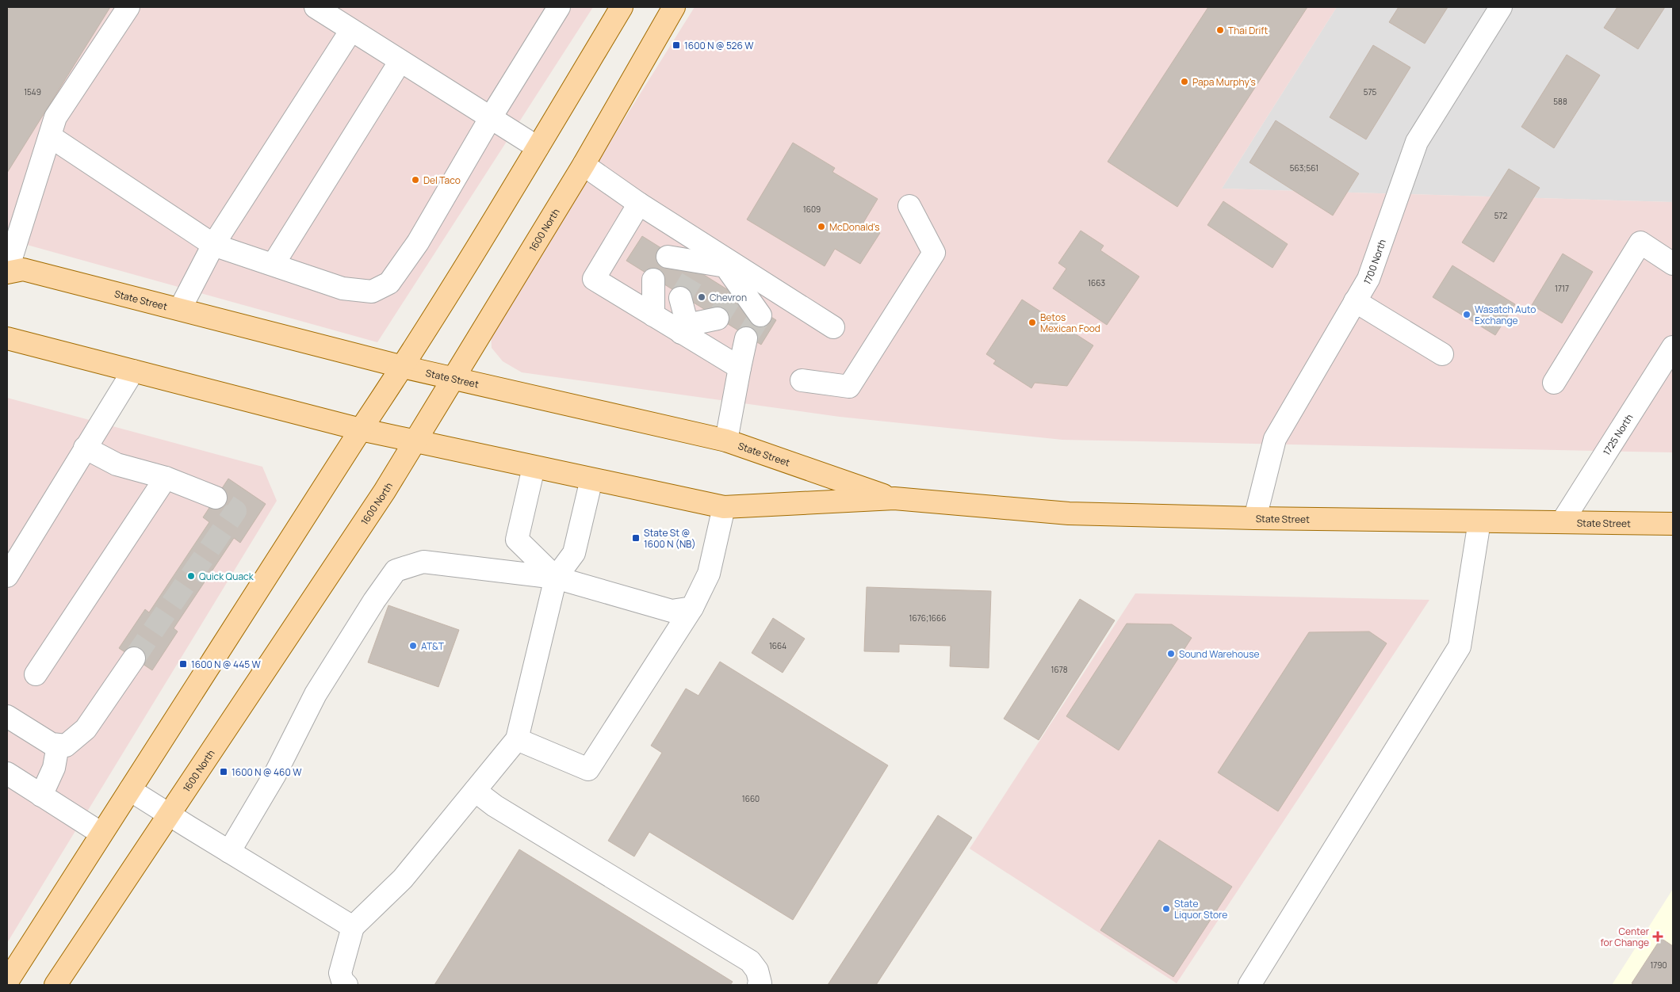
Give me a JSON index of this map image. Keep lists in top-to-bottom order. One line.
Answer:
{"streets":{"main road":["1600 North","State Street"],"street":["1700 North","1725 North"]},"crossings":[["1600 North","State Street"],["1700 North","State Street"],["State Street","1725 North"]],"places":{"other":["Thai Drift","Papa Murphy's","Del Taco","McDonald's","Chevron","Wasatch Auto Exchange","Betos Mexican Food","Quick Quack","AT&T","Sound Warehouse","State Liquor Store"],"transit":["1600 N @ 526 W","State St @ 1600 N (NB)","1600 N @ 445 W","1600 N @ 460 W"],"health":["Center for Change"]},"house_numbers":["1549","575","588","563;561","1609","572","1663","1717","1676;1666","1664","1678","1660","1790"]}
